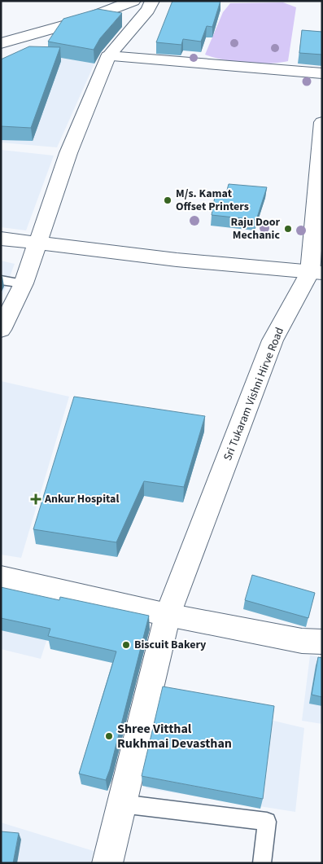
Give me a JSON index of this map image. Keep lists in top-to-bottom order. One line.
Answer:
{"streets":{"street":["Sri Tukaram Vishni Hirve Road"]},"places":{"other":["M/s. Kamat Offset Printers","Raju Door Mechanic","Biscuit Bakery","Shree Vitthal Rukhmai Devasthan"],"health":["Ankur Hospital"]}}
